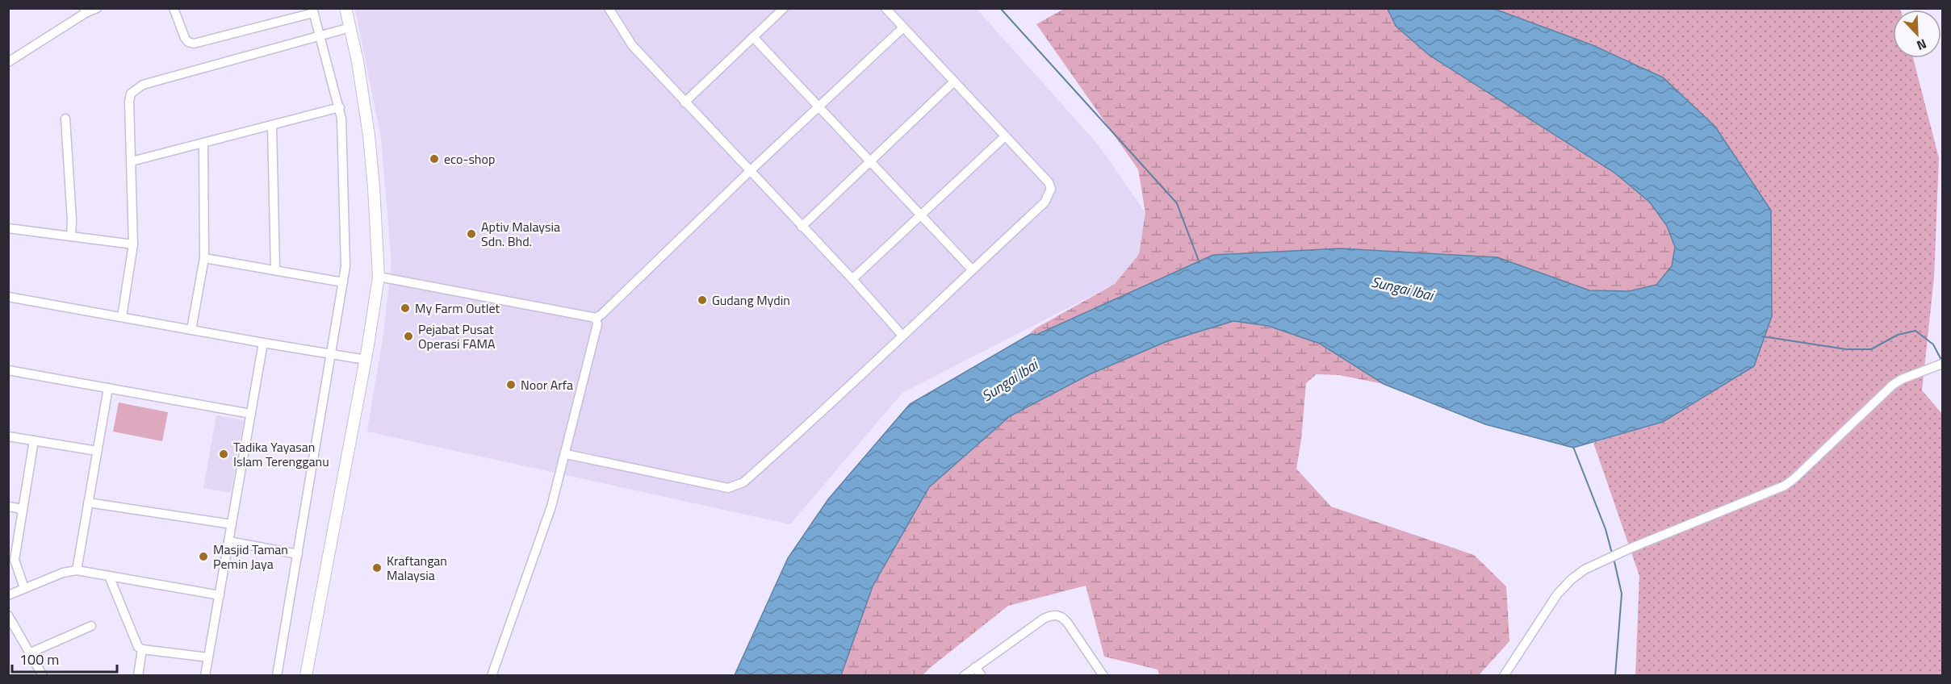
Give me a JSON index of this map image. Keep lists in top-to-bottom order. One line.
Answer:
{"water":["Sungai Ibai"],"places":["eco-shop","Aptiv Malaysia Sdn. Bhd.","Gudang Mydin","My Farm Outlet","Pejabat Pusat Operasi FAMA","Noor Arfa","Tadika Yayasan Islam Terengganu","Masjid Taman Pemin Jaya","Kraftangan Malaysia"],"scale_bar":"100 m","north":"bottom right"}
